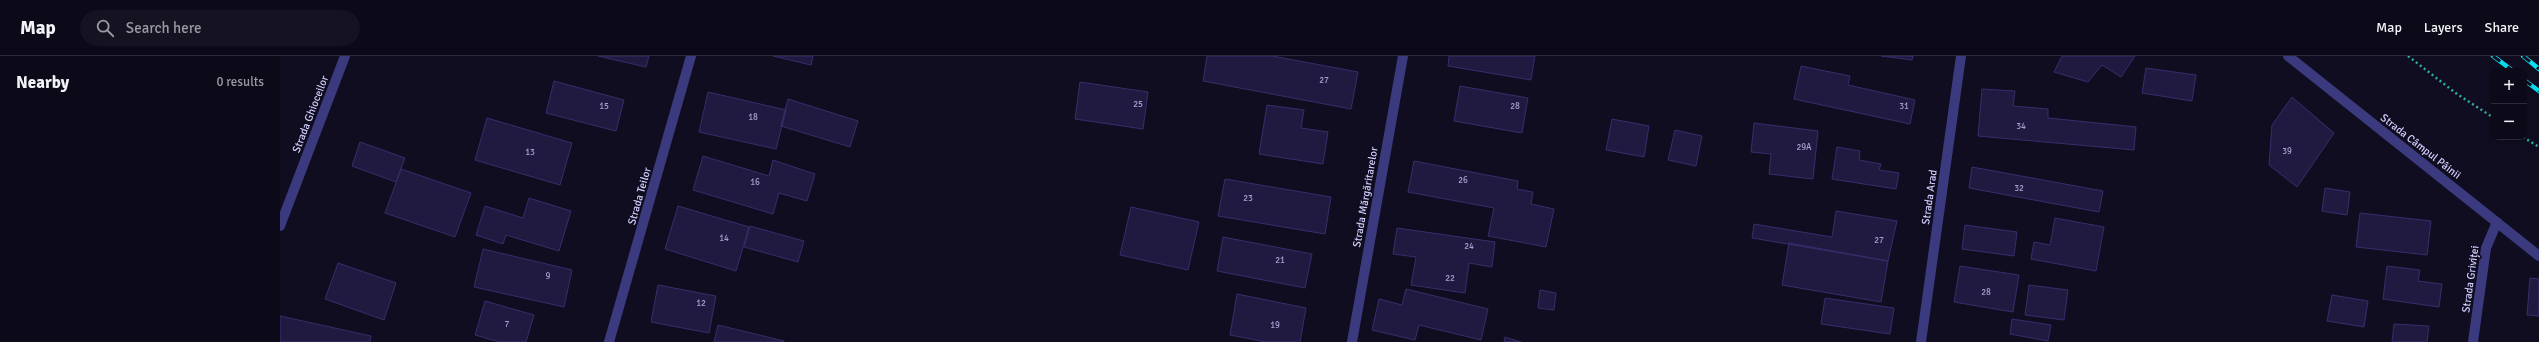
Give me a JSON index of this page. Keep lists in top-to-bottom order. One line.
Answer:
{"streets":{"street":["Strada Ghioceilor","Strada Câmpul Pâinii","Strada Teilor","Strada Mărgăritarelor","Strada Arad","Strada Griviței"]},"crossings":[["Strada Câmpul Pâinii","Strada Griviței"]],"house_numbers":["27","25","15","28","31","18","34","29A","39","13","26","16","32","23","14","27","24","21","9","22","28","12","7","19"],"page":{"header":"Map","search":"Search here","nav":["Map","Layers","Share"],"heading":["Nearby","0 results"],"map_buttons":["+","−"]}}
